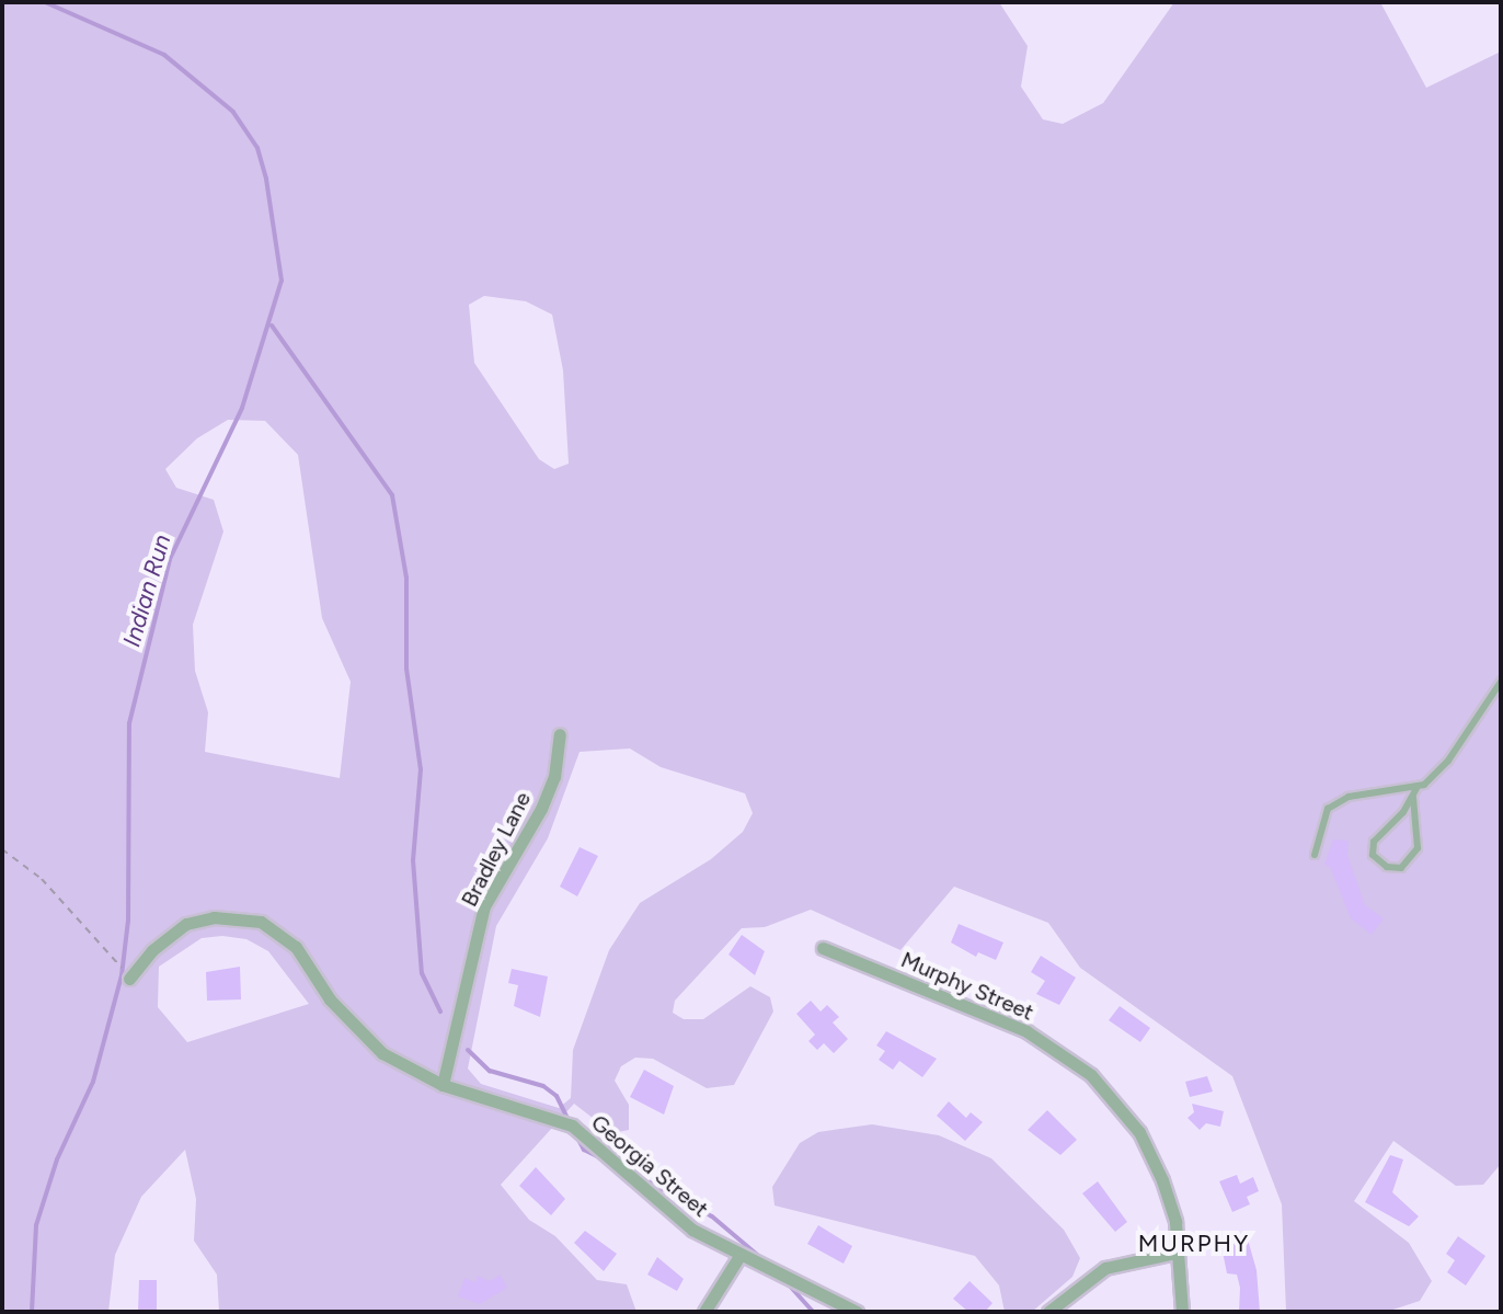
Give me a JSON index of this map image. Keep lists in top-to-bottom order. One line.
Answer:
{"streets":{"street":["Bradley Lane","Murphy Street","Georgia Street"]},"crossings":[["Bradley Lane","Georgia Street"]],"districts":["MURPHY"],"water":["Indian Run"]}
